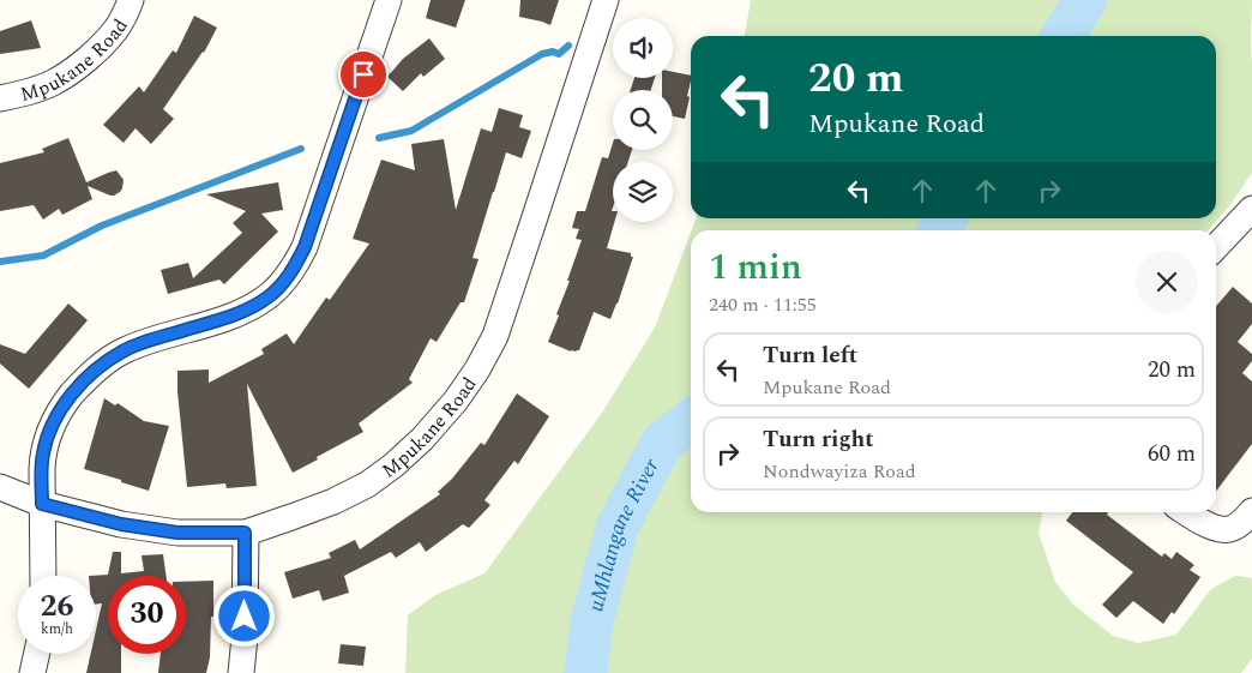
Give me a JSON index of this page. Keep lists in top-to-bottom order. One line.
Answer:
{"streets":{"street":["Mpukane Road"]},"water":["uMhlangane River"],"page":{"turn":["20 m","Mpukane Road"],"heading":["1 min","240 m · 11:55"],"list":[{"name":"Turn left","note":"Mpukane Road","value":"20 m"},{"name":"Turn right","note":"Nondwayiza Road","value":"60 m"}],"speed":"26 km/h","limit":"30"}}
